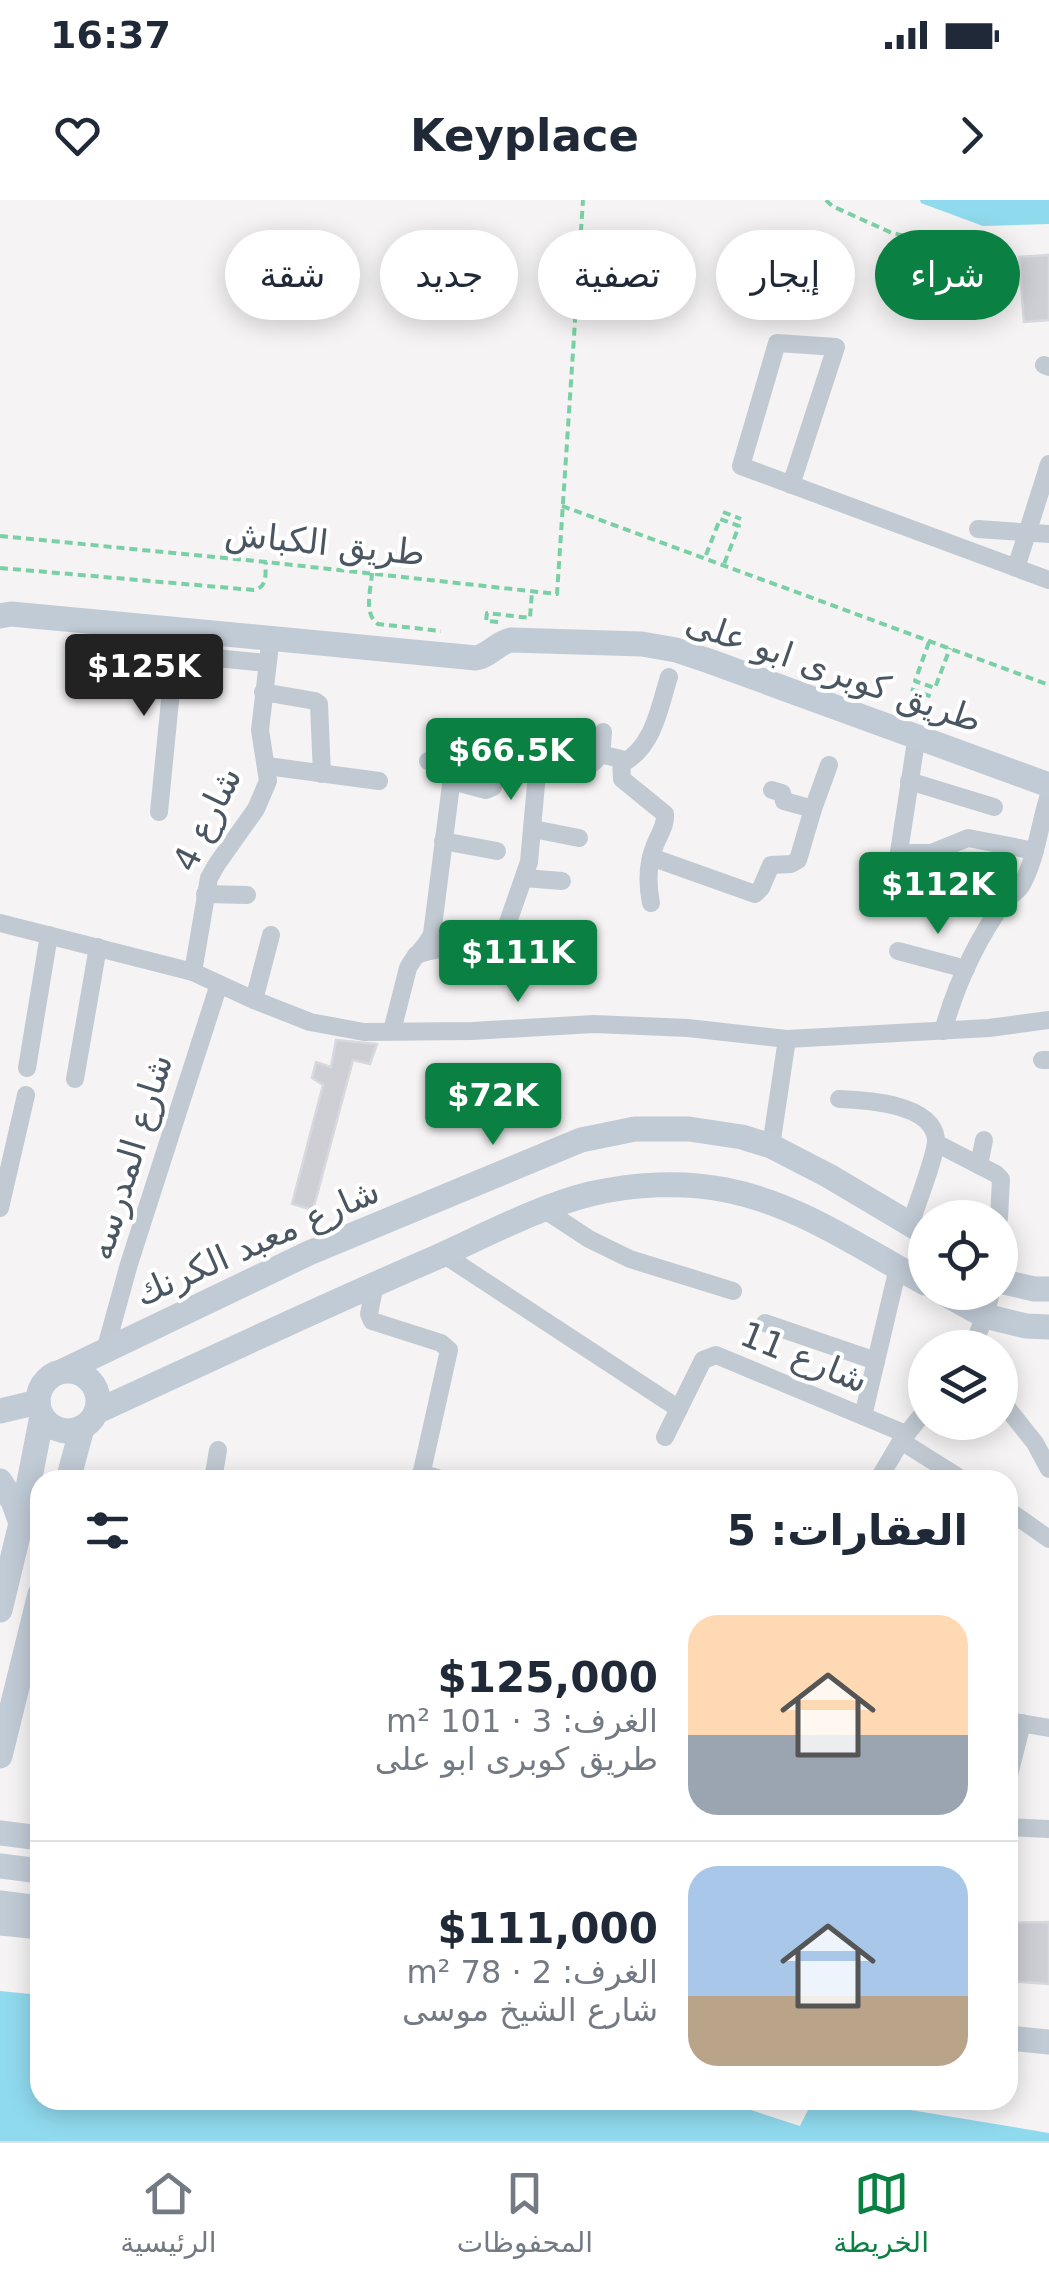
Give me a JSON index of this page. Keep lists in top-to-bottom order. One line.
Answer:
{"streets":{"street":["طريق كوبرى ابو على","شارع 4","شارع المدرسه","شارع معبد الكرنك","شارع 11"],"path":["طريق الكباش"]},"crossings":[["طريق كوبرى ابو على","شارع 4"],["شارع المدرسه","شارع معبد الكرنك"]],"page":{"status":"16:37","header":"Keyplace","chip":["شراء","إيجار","تصفية","جديد","شقة"],"price":["$125K","$66.5K","$112K","$111K","$72K"],"heading":"العقارات: 5","list":[{"name":"$125,000","note":"الغرف: 3 · 101 m² · طريق كوبرى ابو على"},{"name":"$111,000","note":"الغرف: 2 · 78 m² · شارع الشيخ موسى"}],"tabs":["الخريطة","المحفوظات","الرئيسية"]}}
